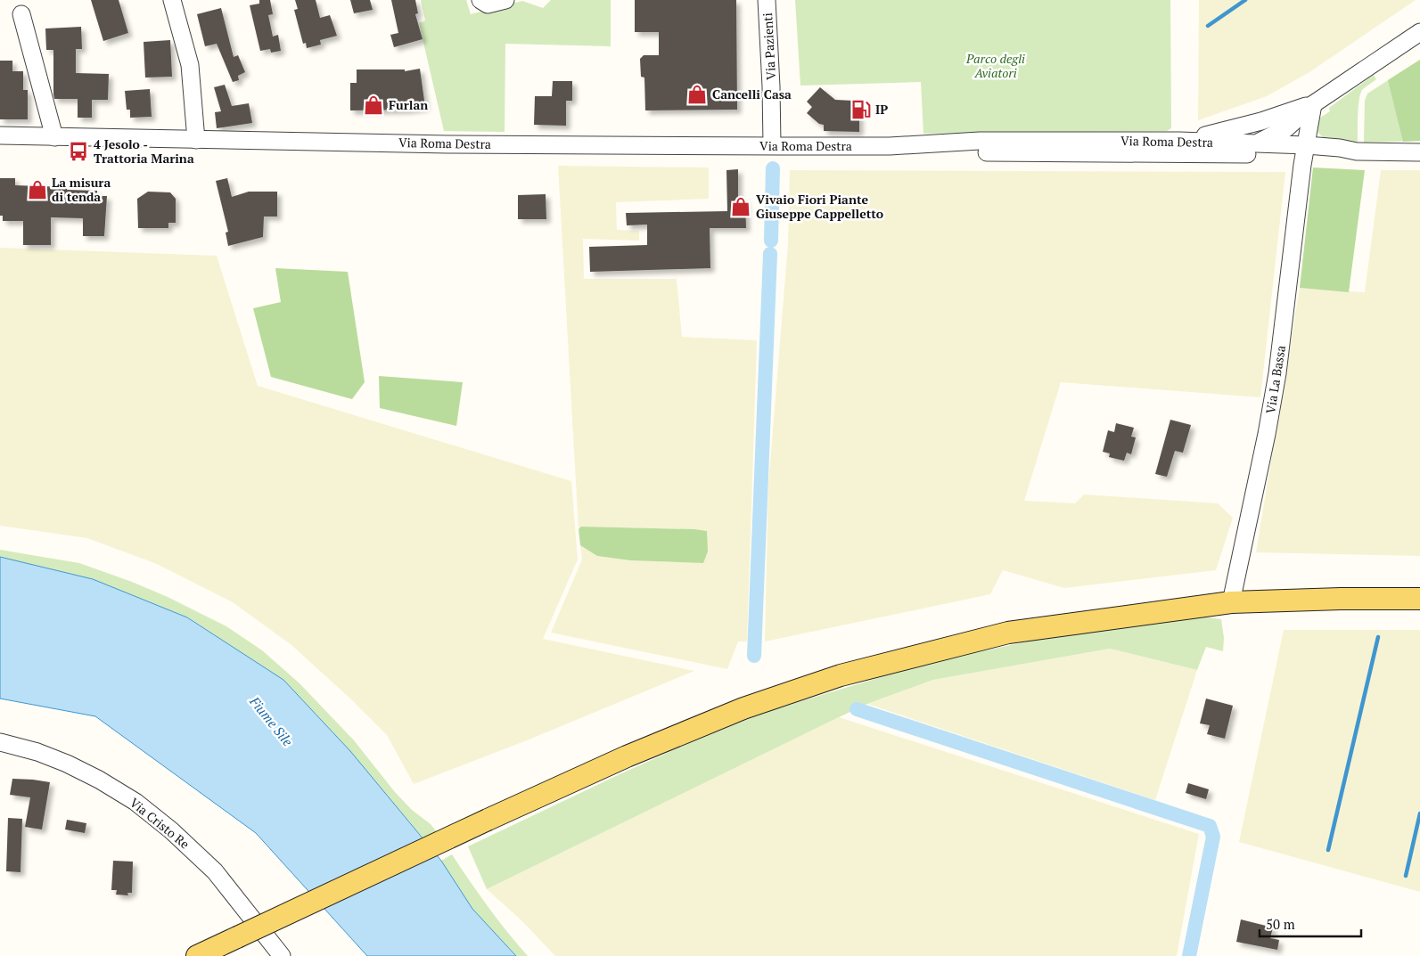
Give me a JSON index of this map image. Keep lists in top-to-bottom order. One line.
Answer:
{"streets":{"street":["Via Pazienti","Via Roma Destra","Via La Bassa","Via Cristo Re"]},"crossings":[["Via Pazienti","Via Roma Destra"],["Via Roma Destra","Via La Bassa"]],"water":["Fiume Sile"],"parks":["Parco degli Aviatori"],"places":{"shop":["Cancelli Casa","Furlan","La misura di tenda","Vivaio Fiori Piante Giuseppe Cappelletto"],"fuel station":["IP"],"bus stop":["4 Jesolo - Trattoria Marina"]},"scale_bar":"50 m"}
